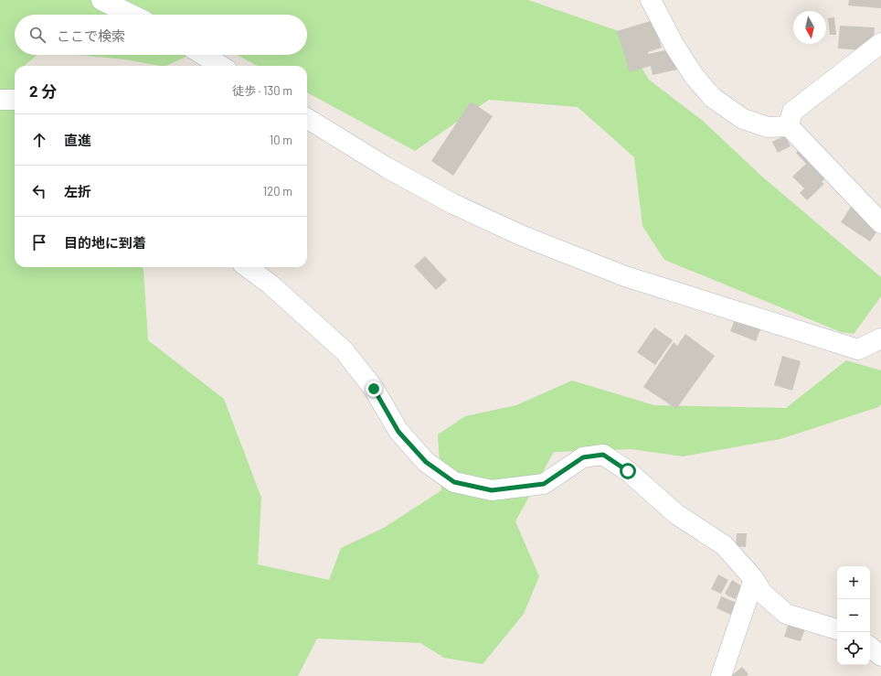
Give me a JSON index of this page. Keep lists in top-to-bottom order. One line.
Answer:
{"north":"bottom","page":{"search":"ここで検索","heading":["2 分","徒歩 · 130 m"],"list":[["直進","10 m"],["左折","120 m"],"目的地に到着"],"map_buttons":["+","−"]}}
